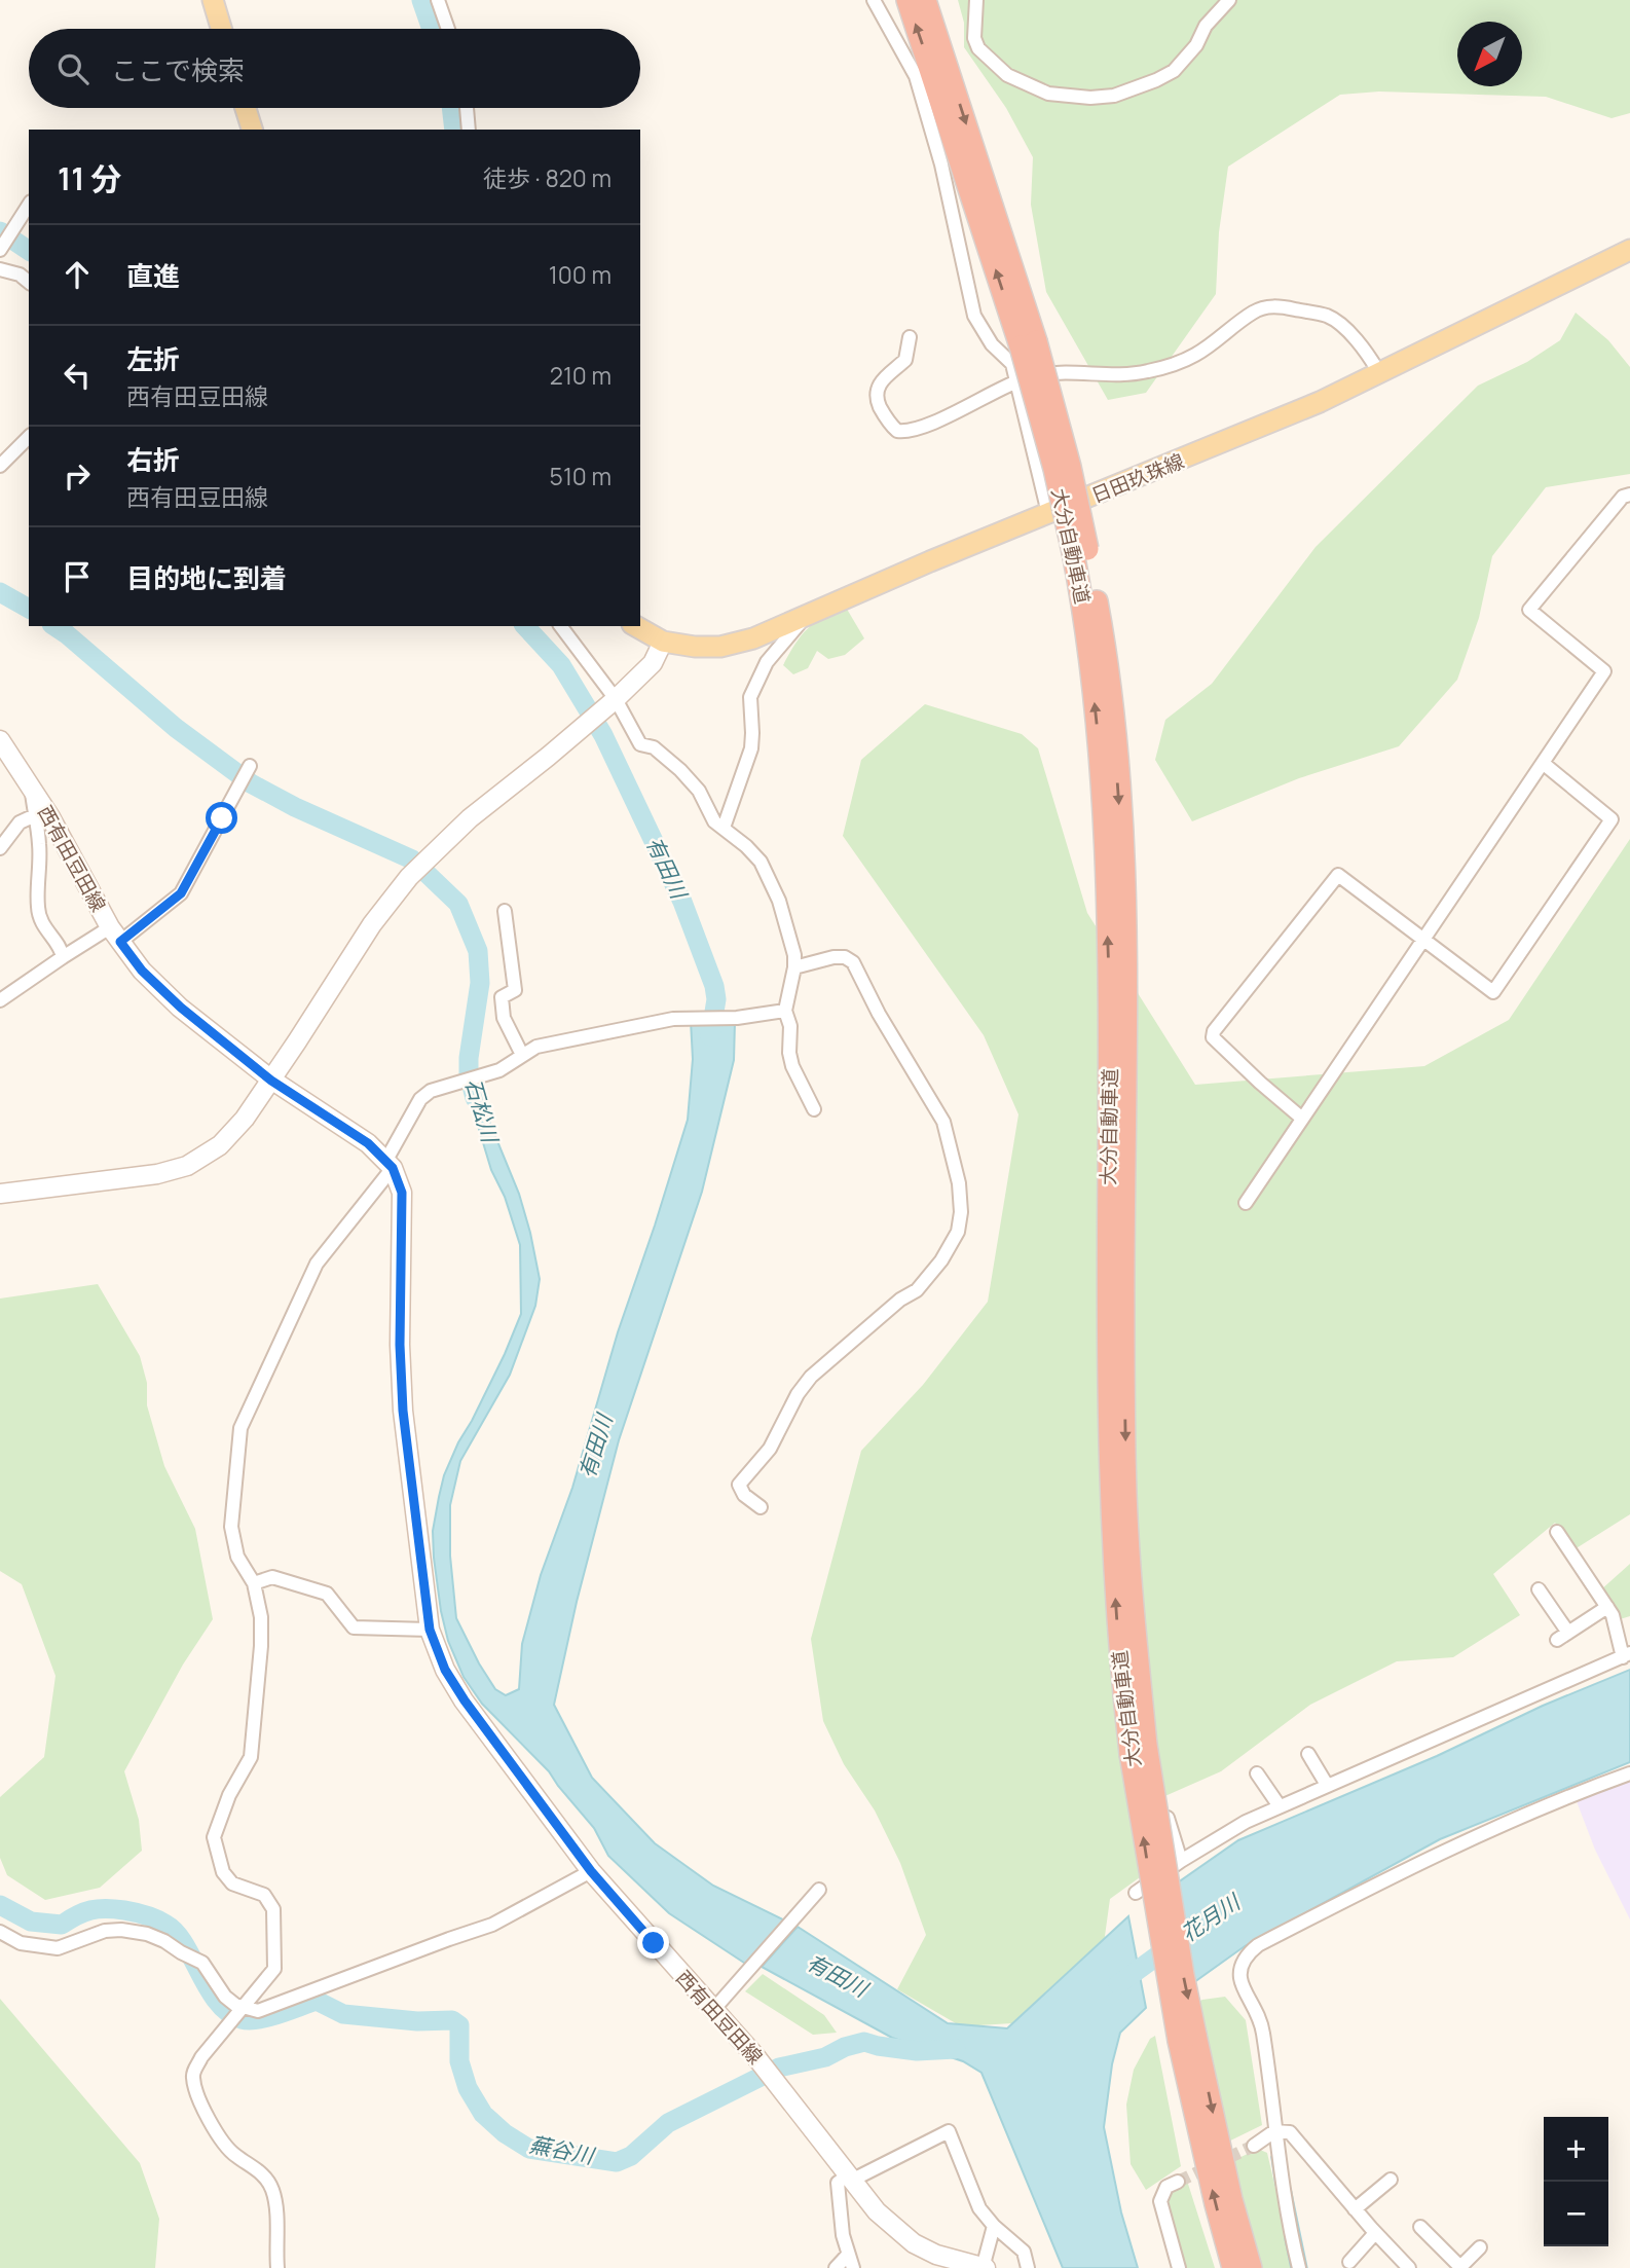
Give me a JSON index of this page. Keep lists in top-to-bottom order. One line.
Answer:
{"streets":{"highway":["大分自動車道"],"main road":["日田玖珠線","西有田豆田線"]},"water":["有田川","石松川","花月川","蕪谷川"],"north":"bottom left","page":{"search":"ここで検索","heading":["11 分","徒歩 · 820 m"],"list":[["直進","100 m"],["左折","西有田豆田線","210 m"],["右折","西有田豆田線","510 m"],"目的地に到着"],"map_buttons":["+","−"]}}
